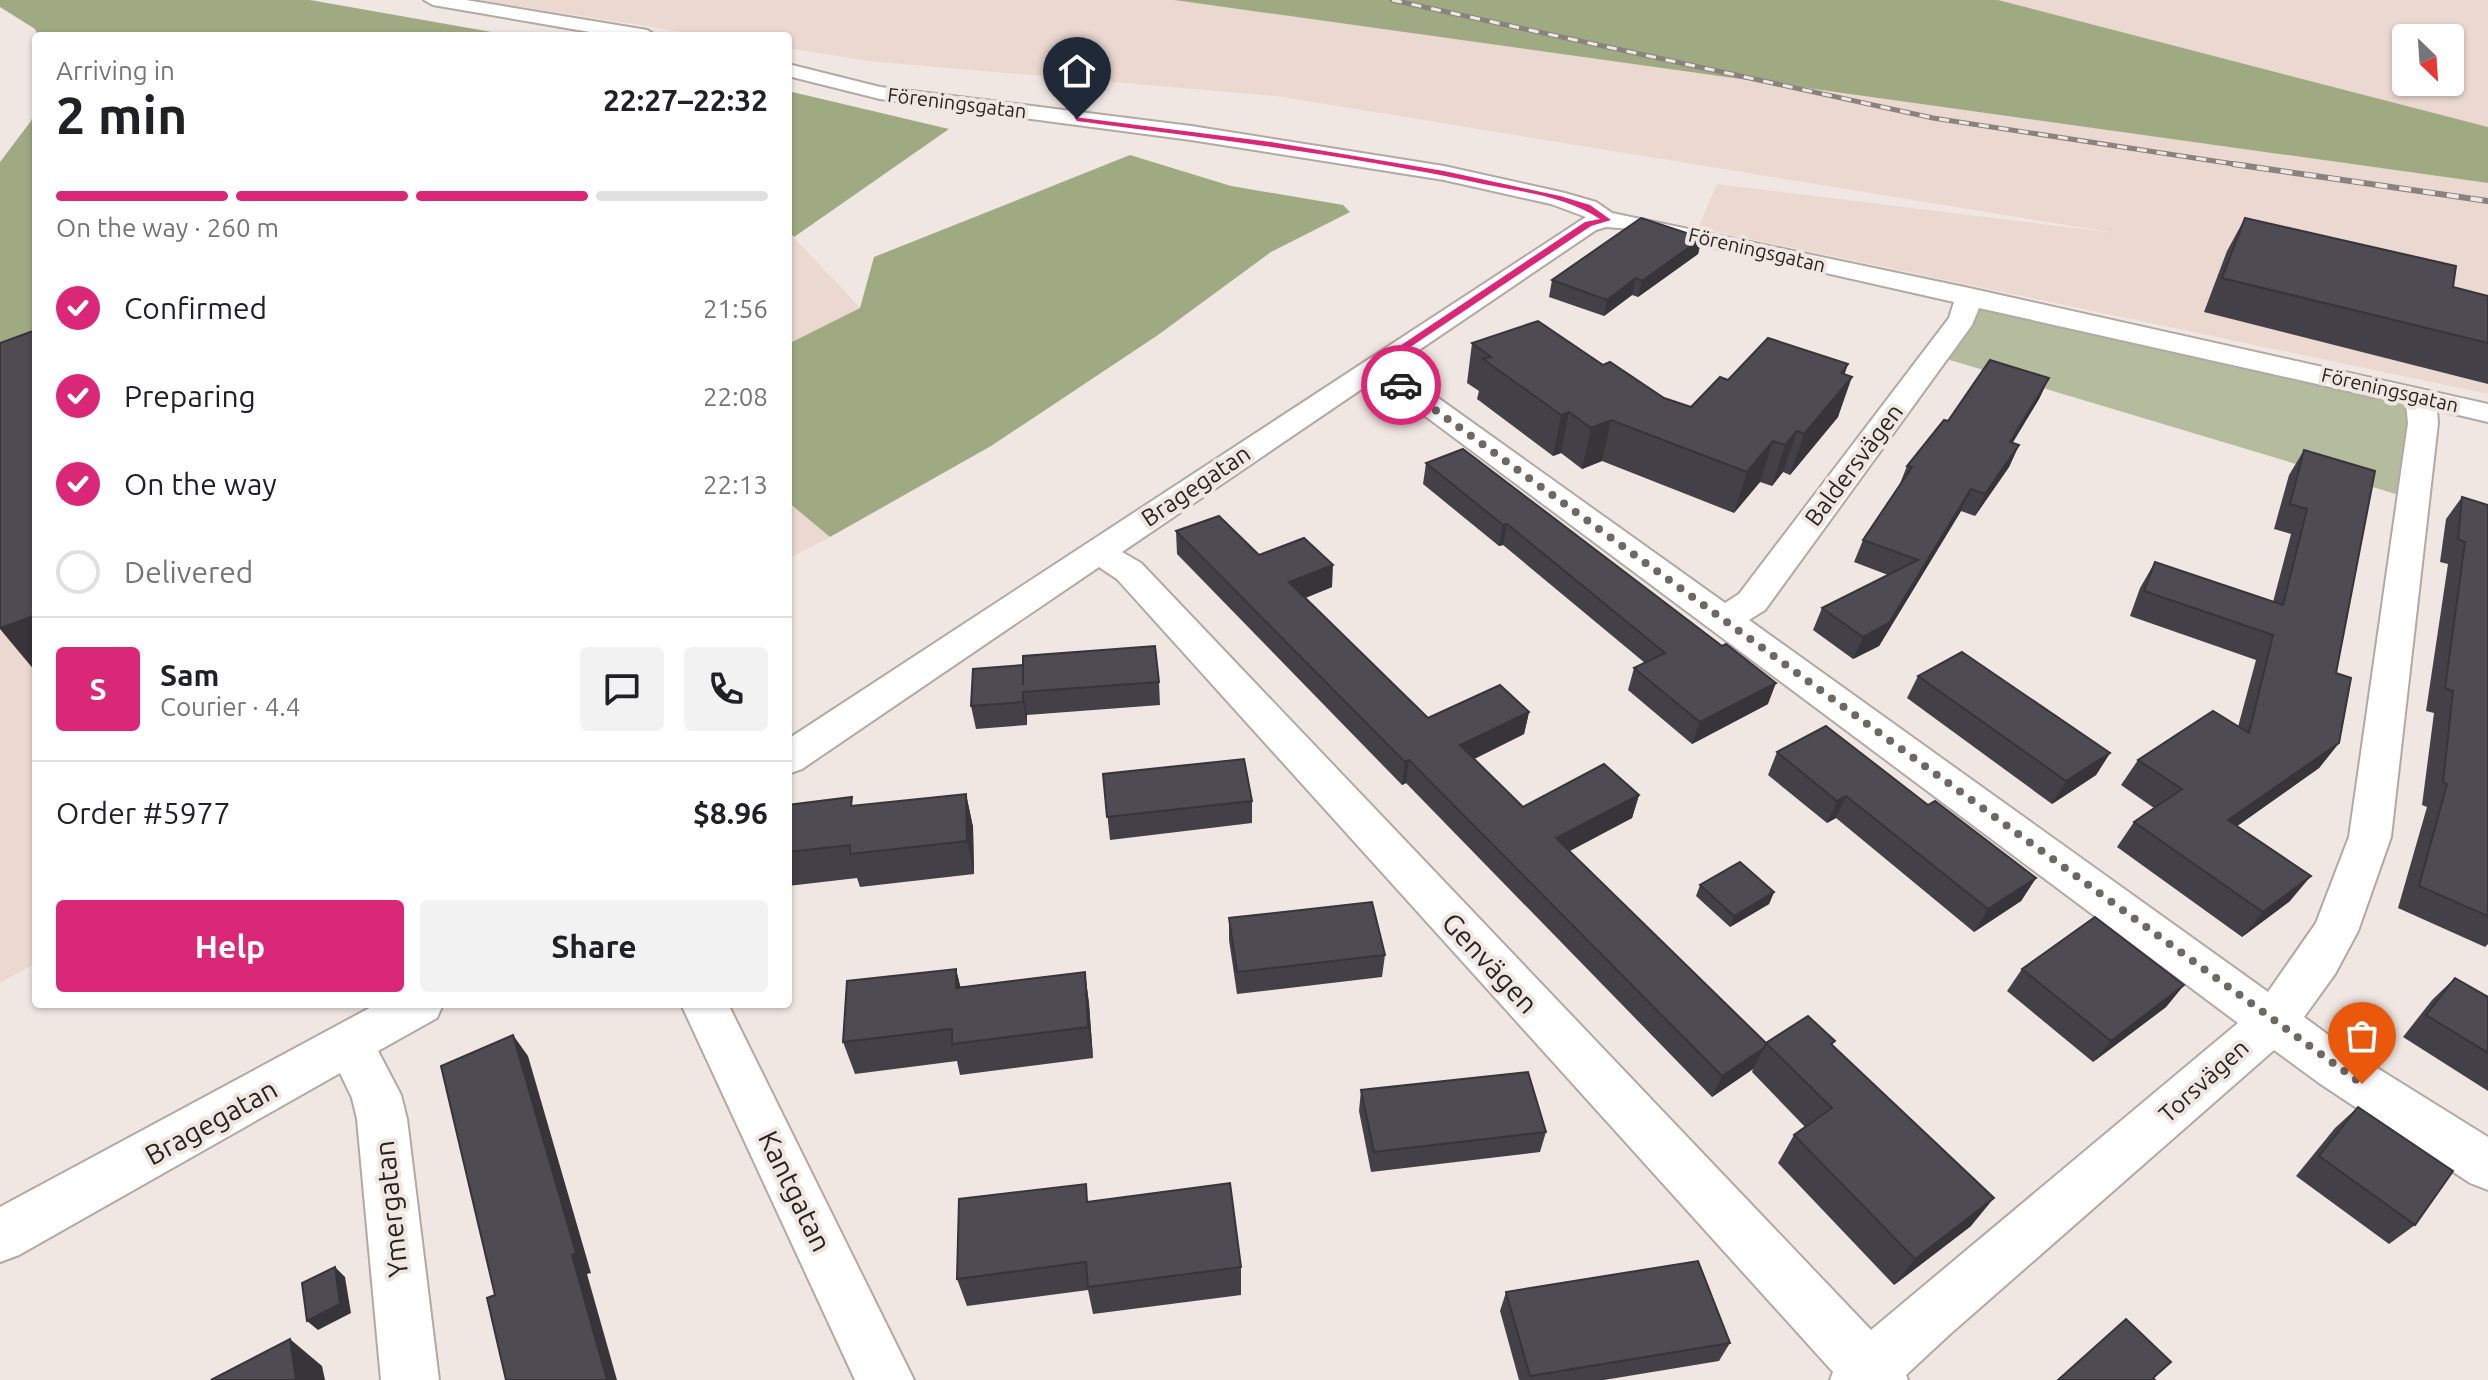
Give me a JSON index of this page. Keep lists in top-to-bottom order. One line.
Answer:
{"streets":{"street":["Föreningsgatan","Baldersvägen","Bragegatan","Genvägen","Torsvägen","Kantgatan","Ymergatan"]},"crossings":[["Föreningsgatan","Baldersvägen"],["Föreningsgatan","Bragegatan"],["Föreningsgatan","Torsvägen"],["Bragegatan","Genvägen"],["Bragegatan","Ymergatan"],["Genvägen","Torsvägen"]],"north":"bottom right","page":{"heading":["2 min","Arriving in","22:27–22:32"],"panel":["Sam","Courier · 4.4","Order #5977","$8.96"],"bar":"On the way · 260 m","list":[["Confirmed","21:56"],["Preparing","22:08"],["On the way","22:13"],"Delivered"],"round":"S","buttons":["Help","Share"]}}
